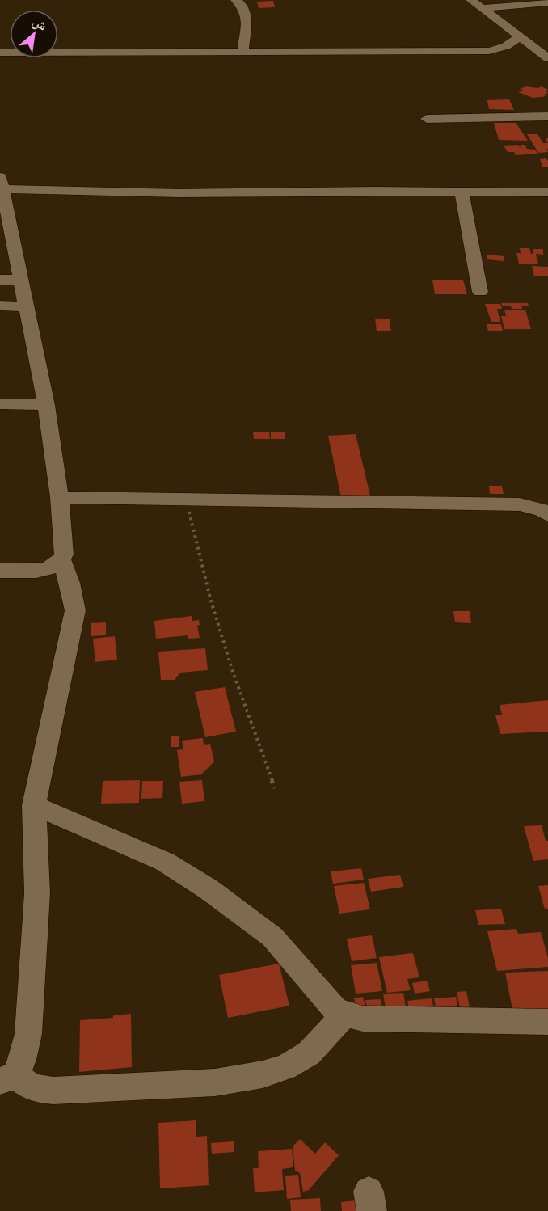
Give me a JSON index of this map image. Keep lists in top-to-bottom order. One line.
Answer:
{"north":"top right"}
